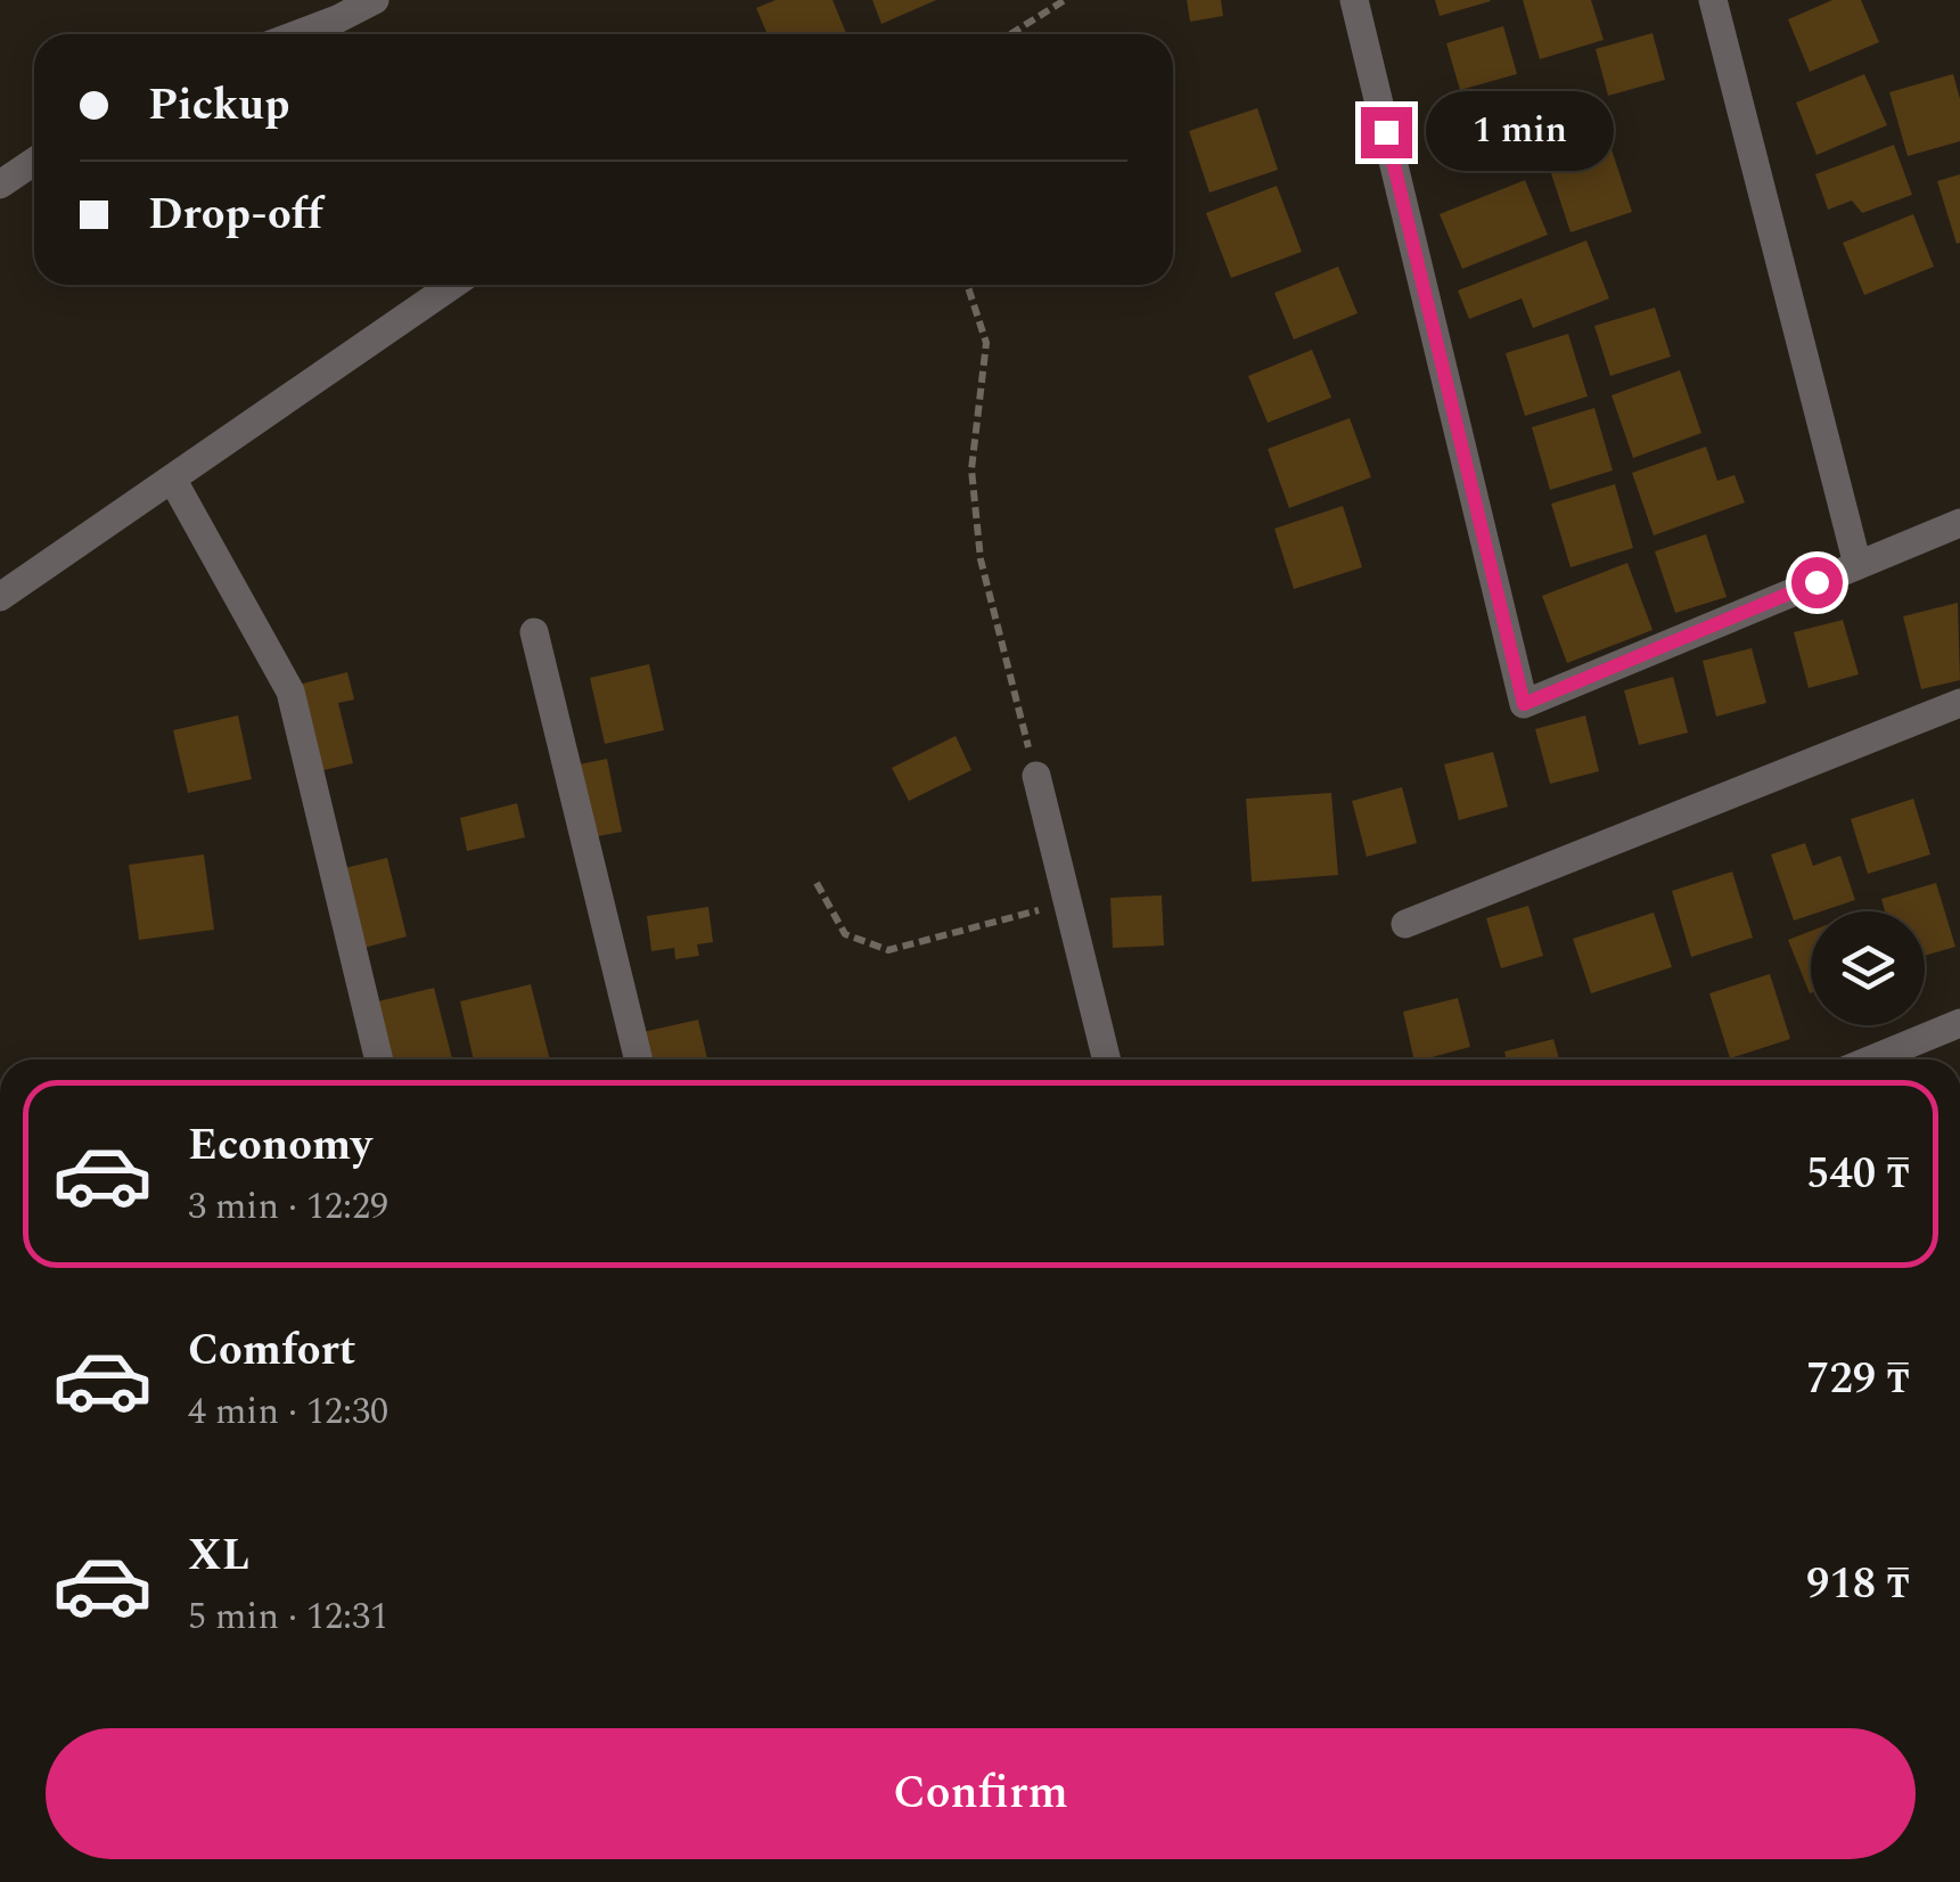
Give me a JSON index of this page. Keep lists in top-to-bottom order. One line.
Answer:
{"page":{"banner":["Pickup","Drop-off"],"bubble":"1 min","list":[{"name":"Economy","note":"3 min · 12:29","value":"540 ₸"},{"name":"Comfort","note":"4 min · 12:30","value":"729 ₸"},{"name":"XL","note":"5 min · 12:31","value":"918 ₸"}],"buttons":"Confirm"}}
